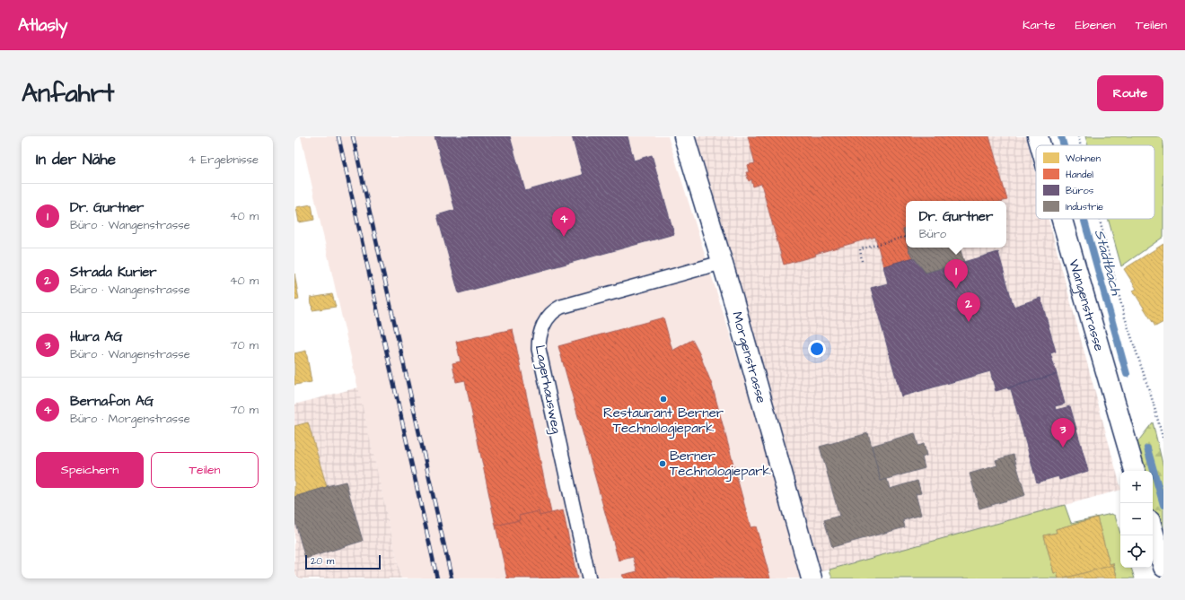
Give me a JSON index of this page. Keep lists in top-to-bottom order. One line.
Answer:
{"streets":{"street":["Wangenstrasse","Morgenstrasse"],"lane":["Lagerhausweg"]},"crossings":[["Morgenstrasse","Lagerhausweg"]],"water":["Stadtbach"],"places":["Restaurant Berner Technologiepark","Berner Technologiepark"],"legend":["Wohnen","Handel","Büros","Industrie"],"scale_bar":"20 m","page":{"header":"Atlasly","nav":["Karte","Ebenen","Teilen"],"buttons":["Route",["Speichern","Teilen"]],"title":"Anfahrt","heading":["In der Nähe","4 Ergebnisse"],"list":[{"mark":"1","name":"Dr. Gurtner","note":"Büro · Wangenstrasse","value":"40 m"},{"mark":"2","name":"Strada Kurier","note":"Büro · Wangenstrasse","value":"40 m"},{"mark":"3","name":"Hura AG","note":"Büro · Wangenstrasse","value":"70 m"},{"mark":"4","name":"Bernafon AG","note":"Büro · Morgenstrasse","value":"70 m"}],"popup":["Dr. Gurtner","Büro"],"pins":["4","1","2","3"],"map_buttons":["+","−"],"scale":"20 m"}}
